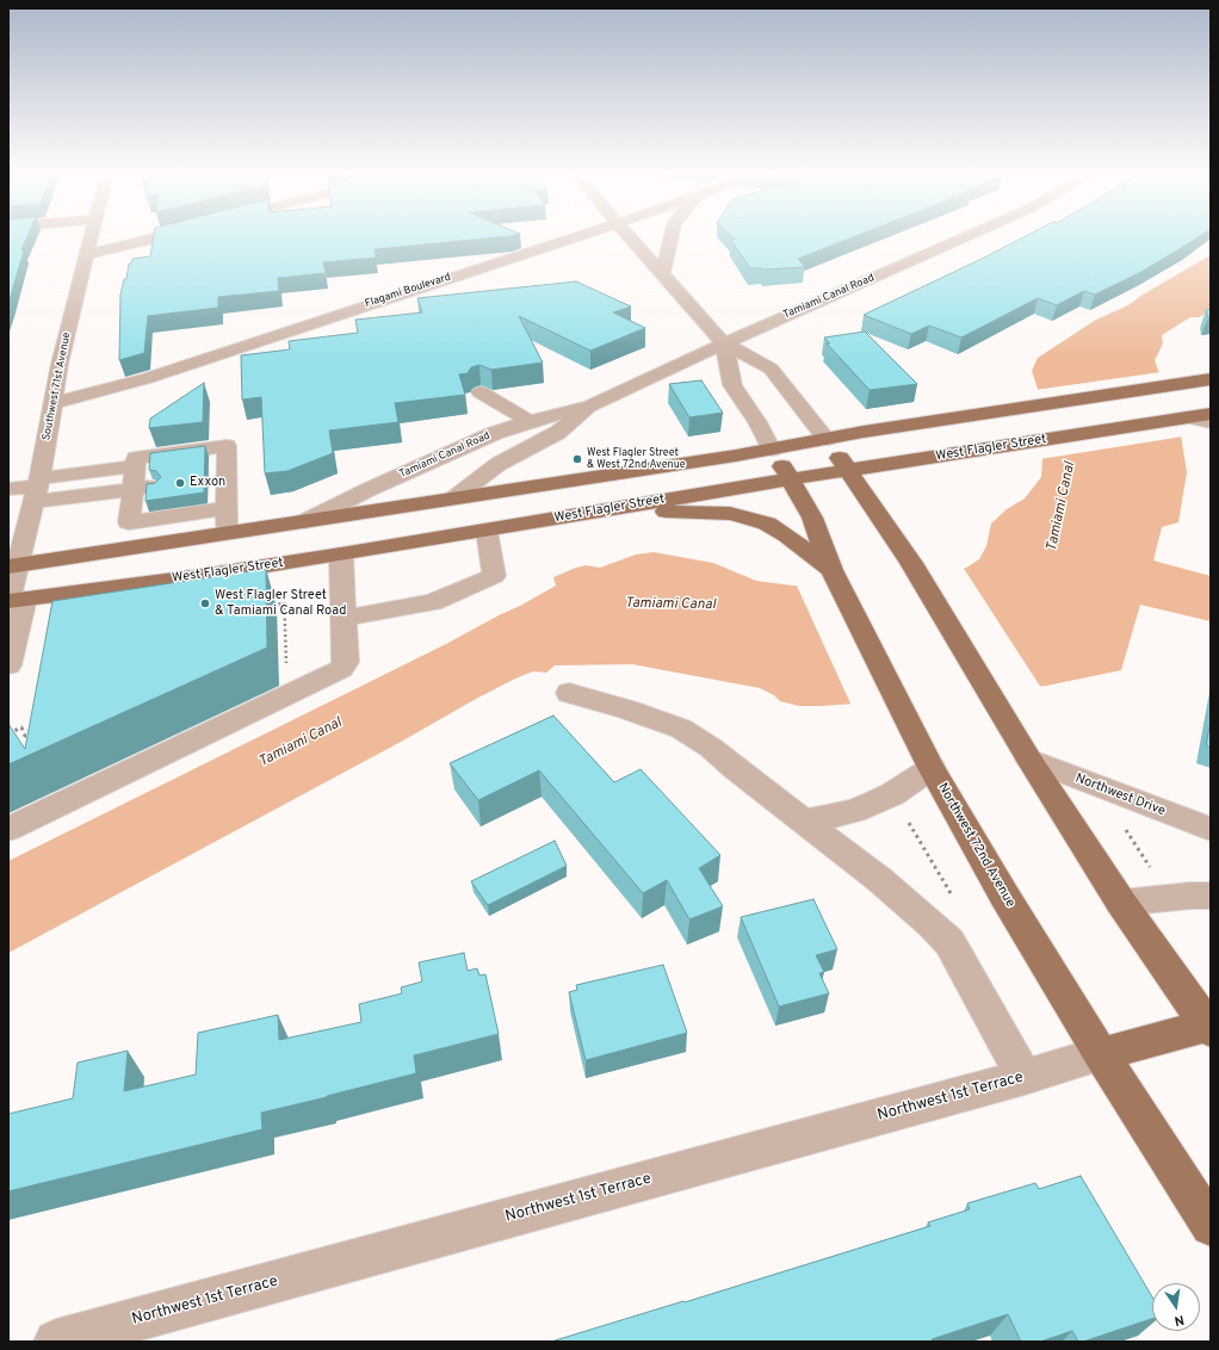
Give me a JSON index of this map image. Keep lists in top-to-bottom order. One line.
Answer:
{"streets":{"main road":["West Flagler Street","Northwest 72nd Avenue"],"street":["Flagami Boulevard","Tamiami Canal Road","Southwest 71st Avenue","Northwest Drive","Northwest 1st Terrace"]},"crossings":[["Flagami Boulevard","Southwest 71st Avenue"],["Southwest 71st Avenue","West Flagler Street"],["West Flagler Street","Northwest 72nd Avenue"],["Northwest 72nd Avenue","Northwest 1st Terrace"]],"water":["Tamiami Canal"],"places":["West Flagler Street & West 72nd Avenue","Exxon","West Flagler Street & Tamiami Canal Road"],"north":"bottom"}
